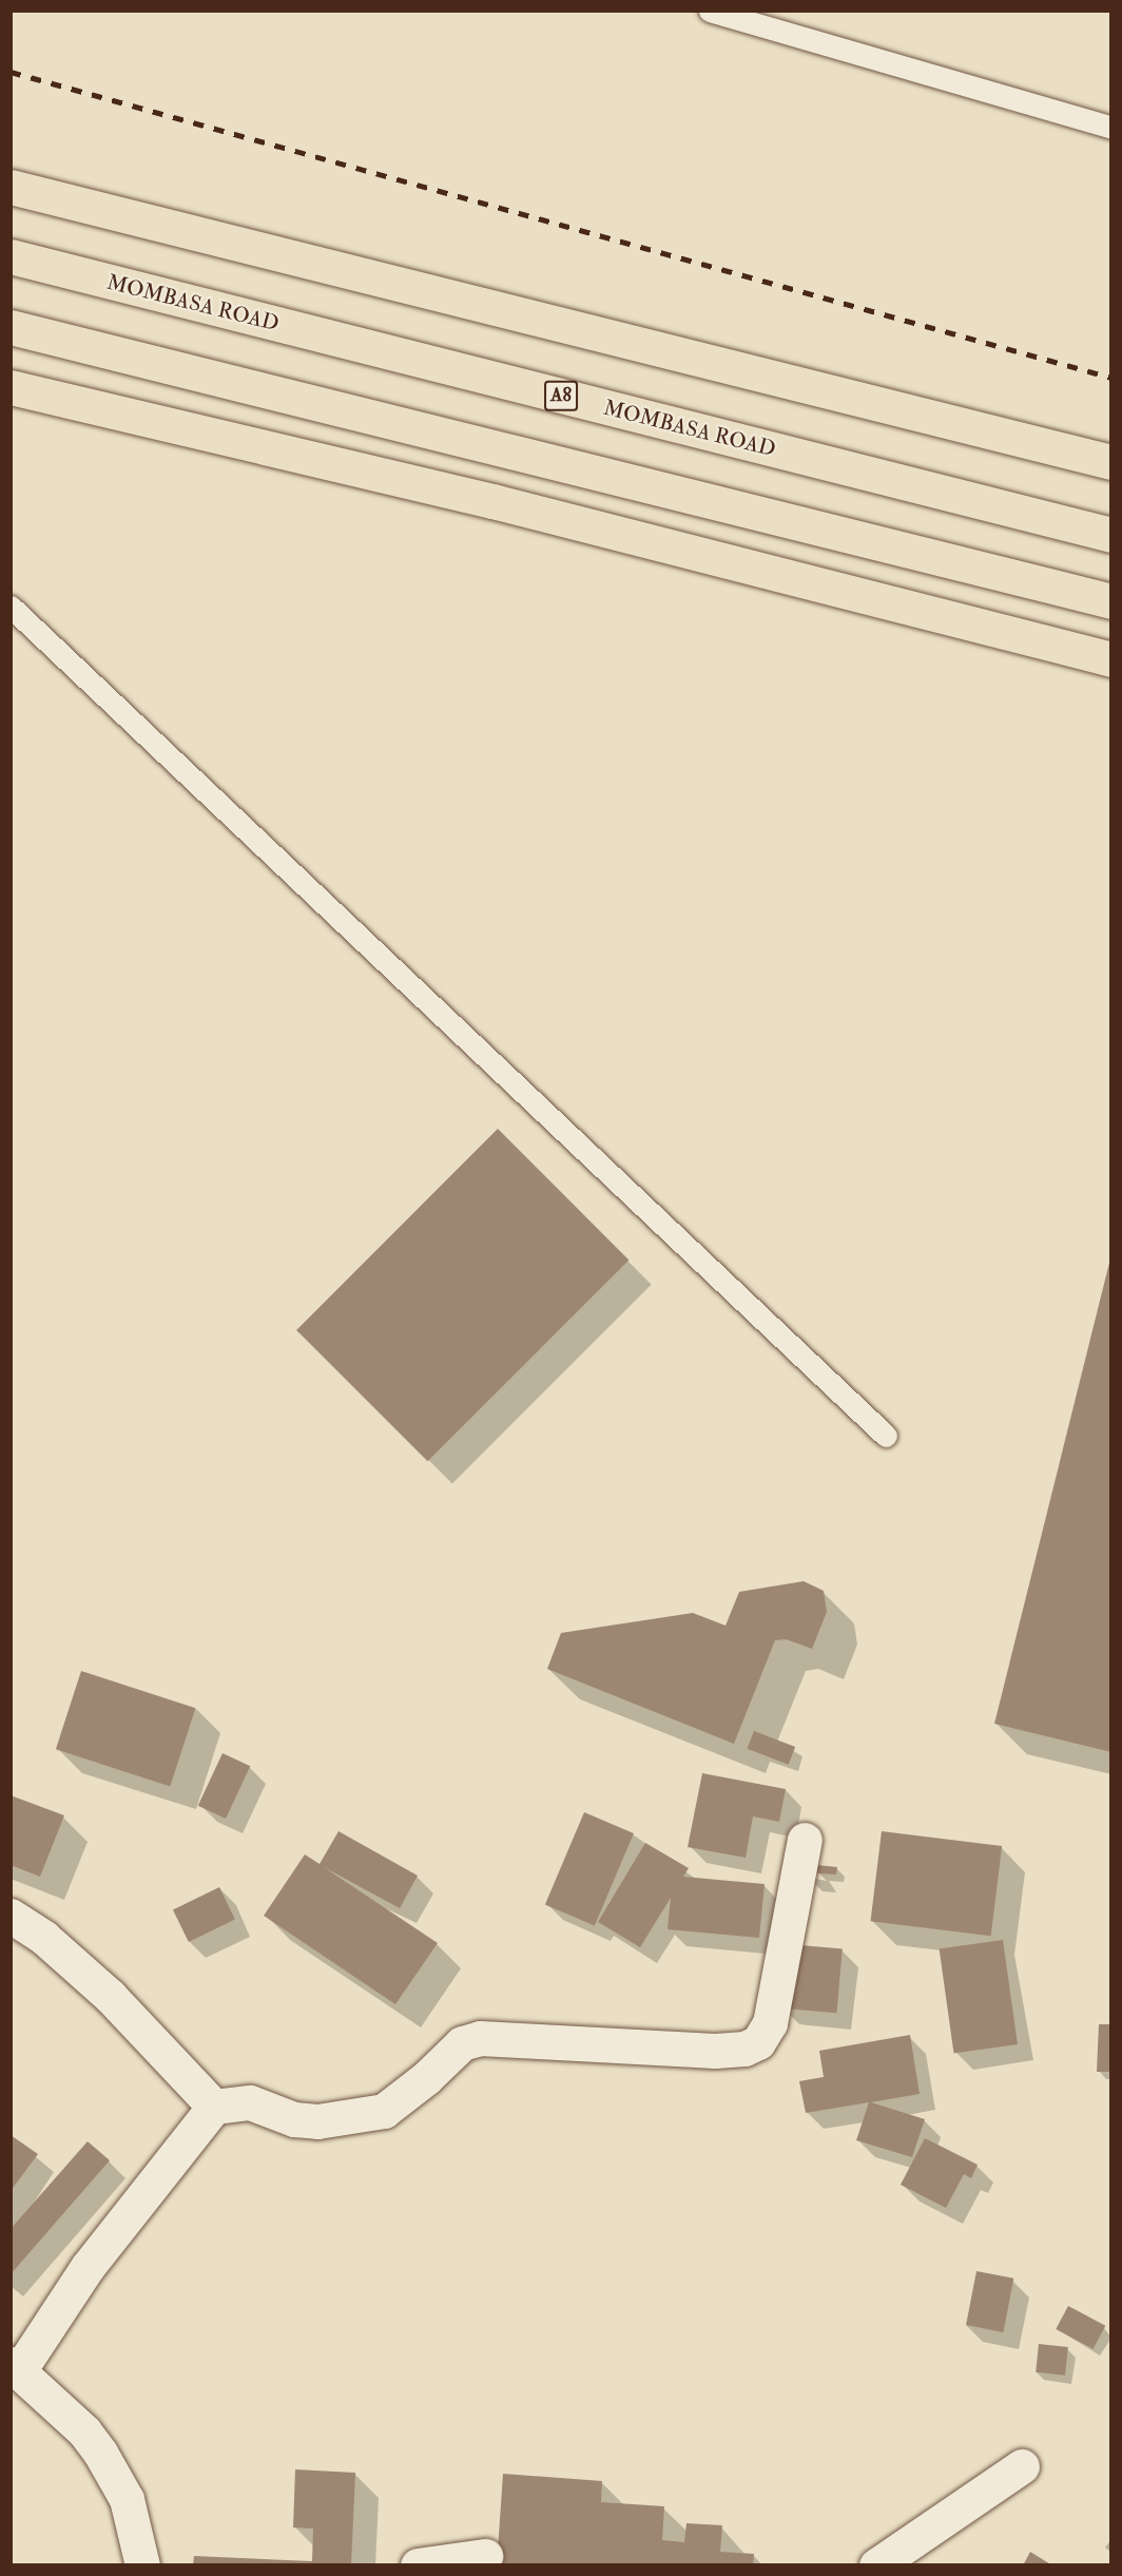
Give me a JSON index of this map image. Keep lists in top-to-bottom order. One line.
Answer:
{"streets":{"highway":["MOMBASA ROAD","A8"]}}
